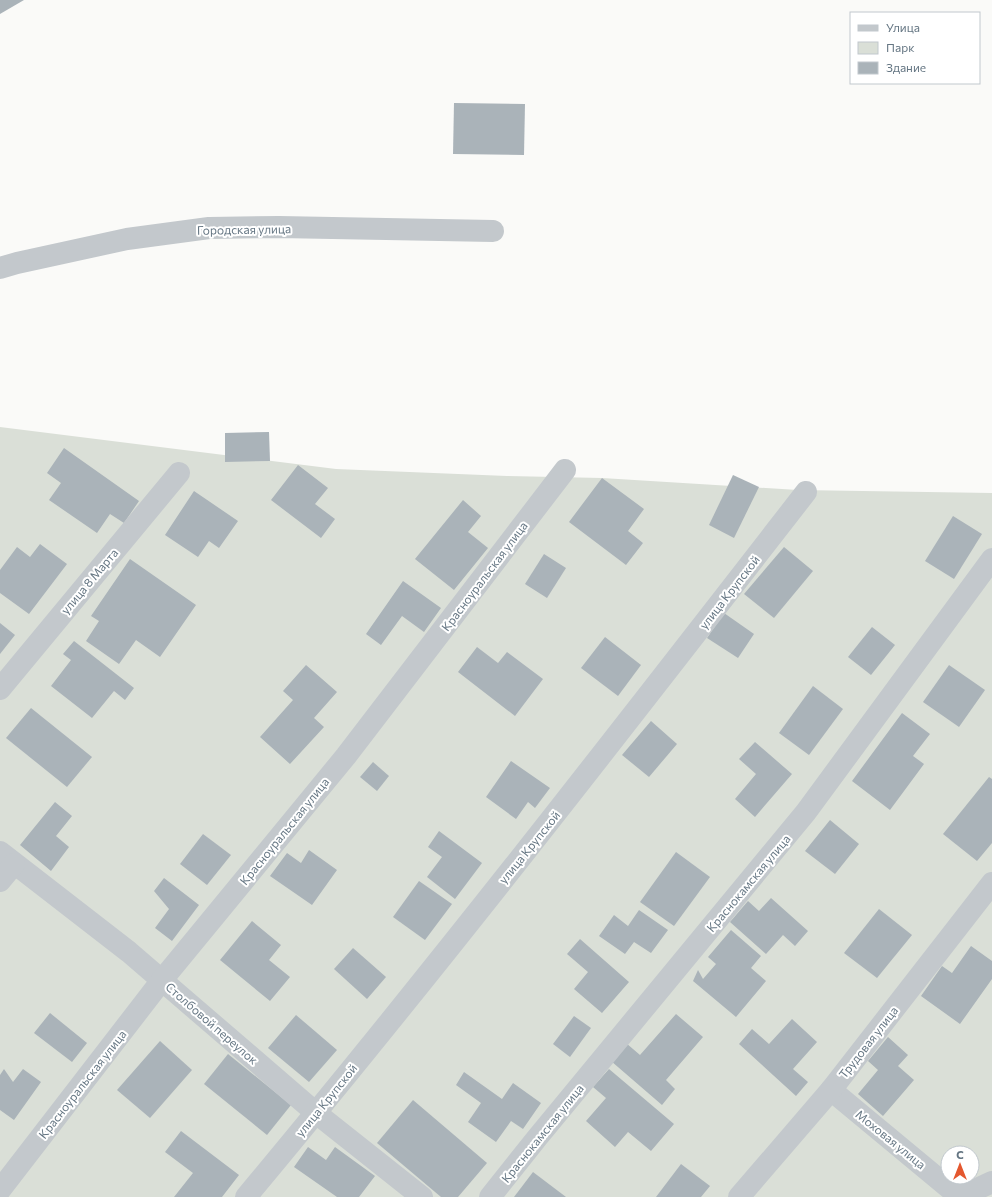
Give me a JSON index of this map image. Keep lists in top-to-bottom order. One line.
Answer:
{"streets":{"street":["Городская улица","Красноуральская улица","улица 8 Марта","улица Крупской","Краснокамская улица","Столбовой переулок","Трудовая улица","Моховая улица"]},"crossings":[["Красноуральская улица","Столбовой переулок"],["улица Крупской","Столбовой переулок"],["Трудовая улица","Моховая улица"]],"legend":["Улица","Парк","Здание"],"north":"top"}
